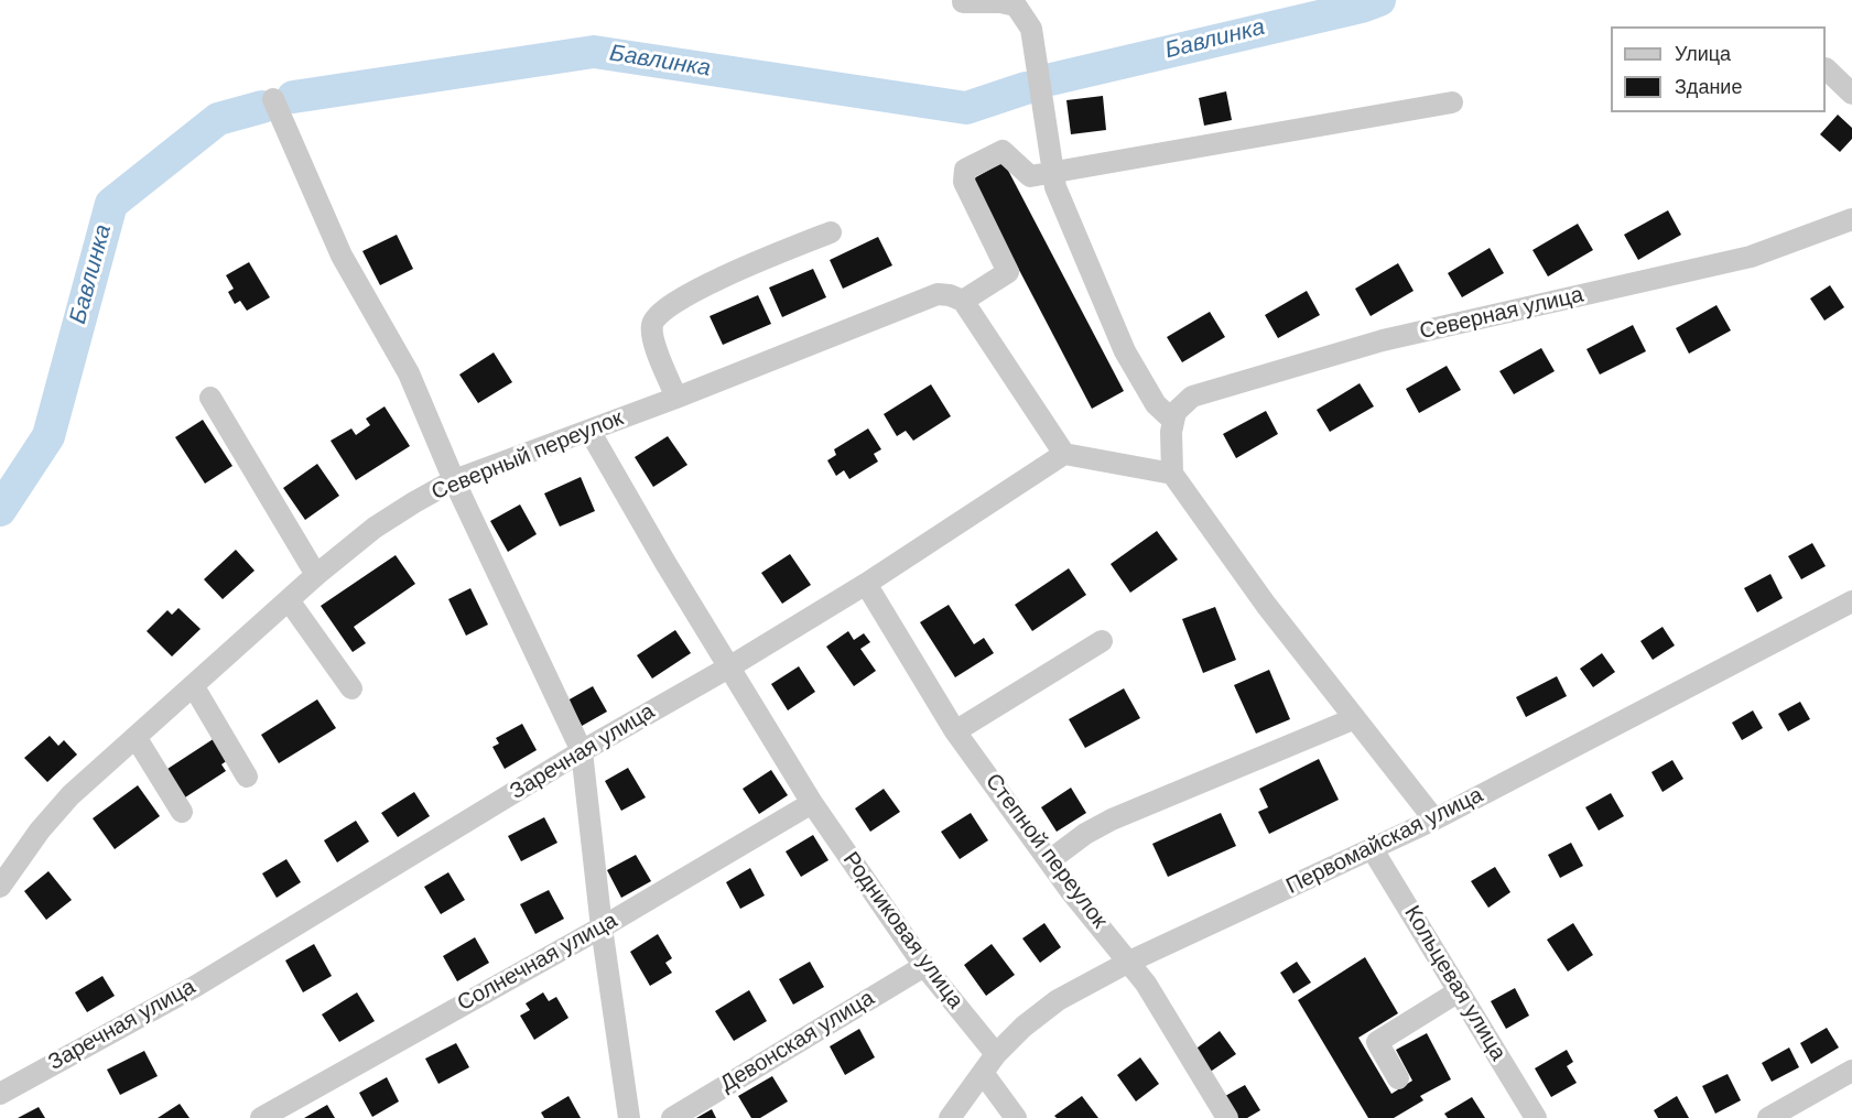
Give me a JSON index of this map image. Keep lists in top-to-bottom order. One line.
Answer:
{"streets":{"street":["Северная улица","Северный переулок","Заречная улица","Первомайская улица","Степной переулок","Родниковая улица","Солнечная улица","Кольцевая улица","Девонская улица"]},"crossings":[["Северный переулок","Родниковая улица"],["Заречная улица","Степной переулок"],["Заречная улица","Родниковая улица"],["Первомайская улица","Степной переулок"],["Первомайская улица","Родниковая улица"],["Первомайская улица","Кольцевая улица"],["Родниковая улица","Солнечная улица"],["Родниковая улица","Девонская улица"]],"water":["Бавлинка"],"legend":["Улица","Здание"]}
